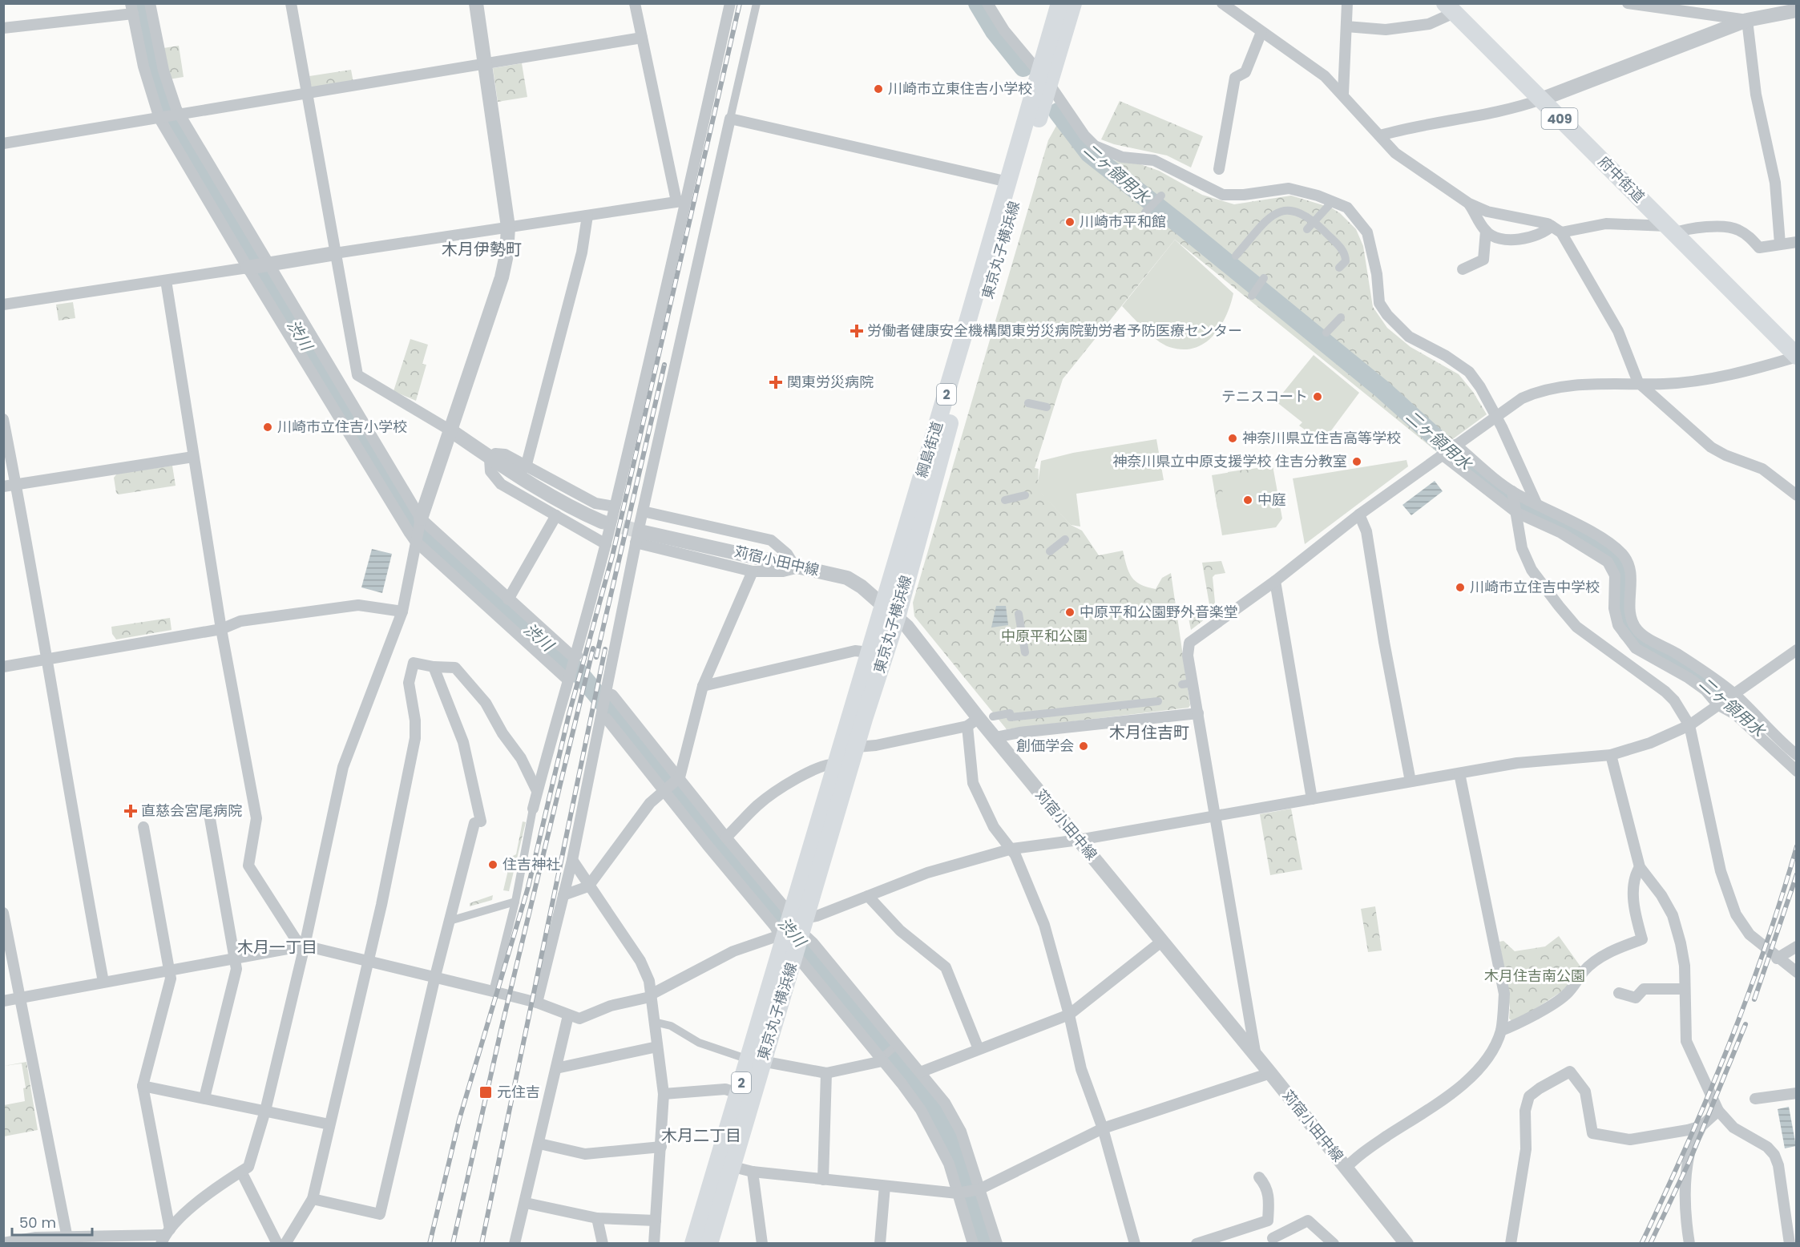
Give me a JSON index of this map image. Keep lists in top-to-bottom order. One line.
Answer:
{"streets":{"main road":["409","府中街道","東京丸子横浜線","2","綱島街道"],"street":["苅宿小田中線"]},"crossings":[["東京丸子横浜線","綱島街道"],["東京丸子横浜線","苅宿小田中線"],["綱島街道","苅宿小田中線"]],"districts":["木月伊勢町","木月住吉町","木月一丁目","木月二丁目"],"water":["二ヶ領用水","渋川"],"parks":["中原平和公園","木月住吉南公園"],"places":{"other":["川崎市立東住吉小学校","川崎市平和館","テニスコート","川崎市立住吉小学校","神奈川県立住吉高等学校","神奈川県立中原支援学校 住吉分教室","中庭","川崎市立住吉中学校","中原平和公園野外音楽堂","創価学会","住吉神社"],"health":["労働者健康安全機構関東労災病院勤労者予防医療センター","関東労災病院","直慈会宮尾病院"],"transit":["元住吉"]},"scale_bar":"50 m"}
